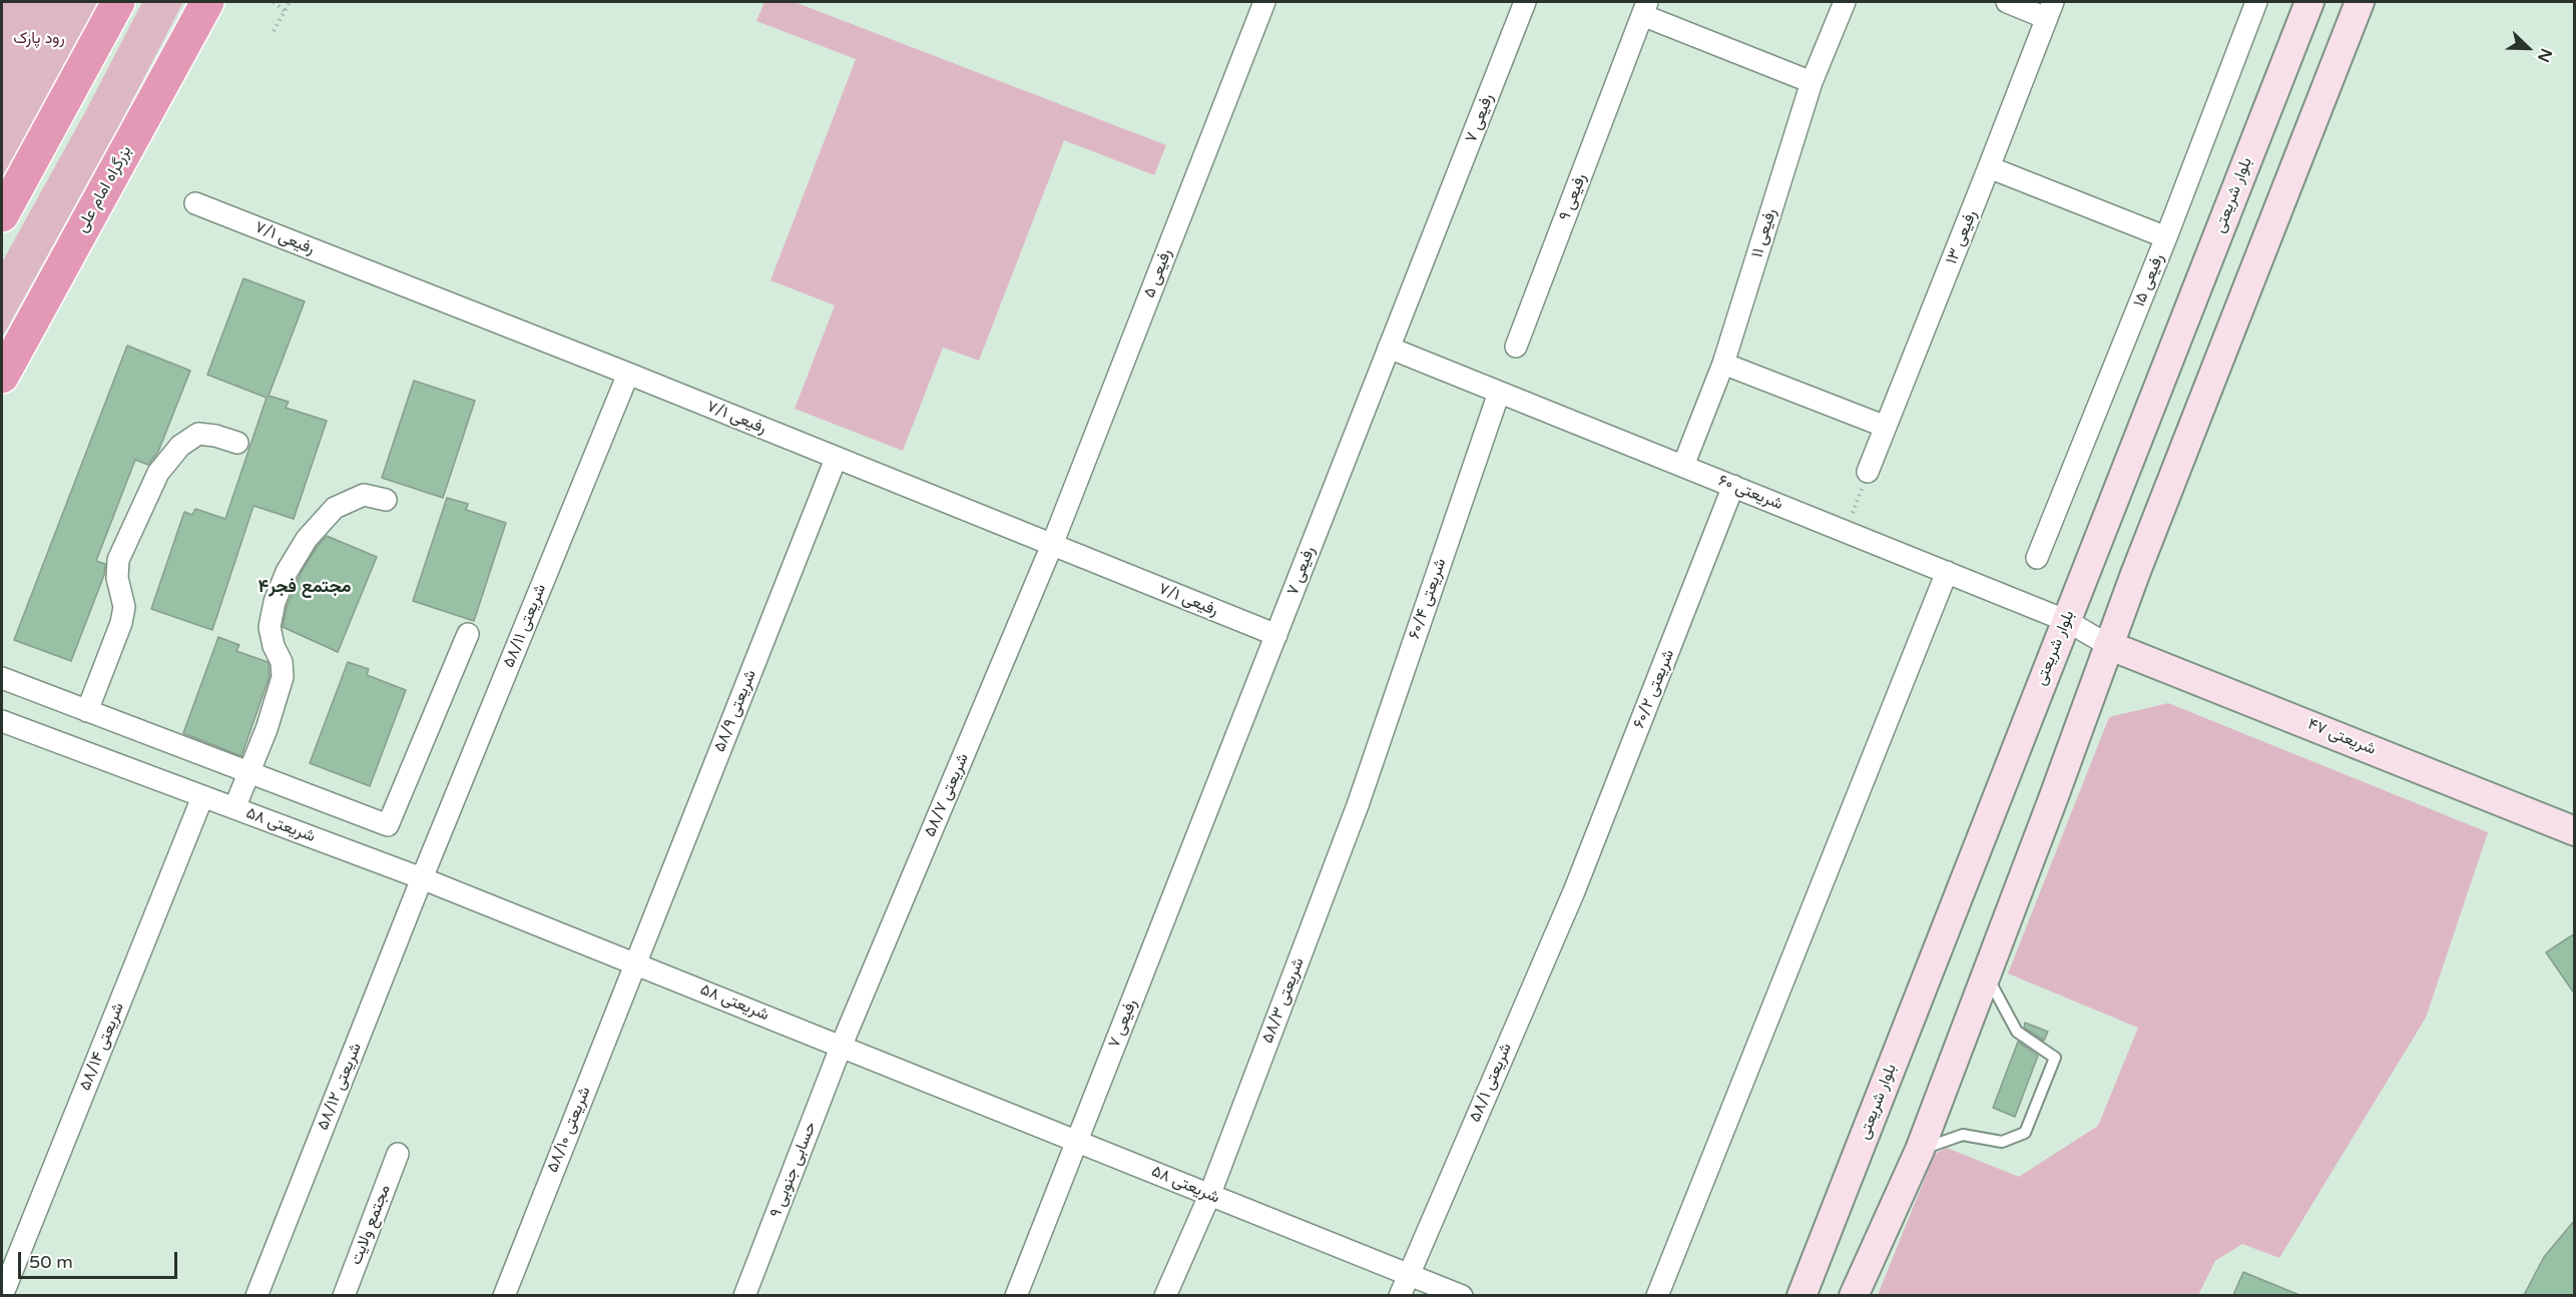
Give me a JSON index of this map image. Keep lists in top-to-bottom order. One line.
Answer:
{"streets":{"highway":["بزرگراه امام علی"],"main road":["بلوار شریعتی","شریعتی ۴۷"],"street":["رفیعی ۷","رفیعی ۹","رفیعی ۱۱","رفیعی ۱۳","رفیعی ۷/۱","رفیعی ۵","رفیعی ۱۵","شریعتی ۶۰","شریعتی ۶۰/۴","شریعتی ۵۸/۱۱","شریعتی ۶۰/۲","شریعتی ۵۸/۹","شریعتی ۵۸/۷","شریعتی ۵۸","شریعتی ۵۸/۳","شریعتی ۵۸/۱۴","شریعتی ۵۸/۱","شریعتی ۵۸/۱۲","شریعتی ۵۸/۱۰","حسابی جنوبی ۹","مجتمع ولایت"]},"crossings":[["رفیعی ۷","رفیعی ۷/۱"],["رفیعی ۷","شریعتی ۶۰"],["رفیعی ۷","شریعتی ۵۸"],["بلوار شریعتی","شریعتی ۶۰"],["رفیعی ۱۱","شریعتی ۶۰"],["رفیعی ۷/۱","رفیعی ۵"],["رفیعی ۷/۱","شریعتی ۵۸/۱۱"],["رفیعی ۷/۱","شریعتی ۵۸/۹"],["رفیعی ۷/۱","شریعتی ۵۸/۷"],["رفیعی ۵","شریعتی ۵۸/۷"],["شریعتی ۶۰","شریعتی ۶۰/۴"],["شریعتی ۶۰","شریعتی ۶۰/۲"],["شریعتی ۶۰","شریعتی ۴۷"],["شریعتی ۶۰/۴","شریعتی ۵۸/۳"],["شریعتی ۵۸/۱۱","شریعتی ۵۸"],["شریعتی ۵۸/۱۱","شریعتی ۵۸/۱۲"],["شریعتی ۶۰/۲","شریعتی ۵۸/۱"],["شریعتی ۵۸/۹","شریعتی ۵۸"],["شریعتی ۵۸/۹","شریعتی ۵۸/۱۰"],["شریعتی ۵۸/۷","شریعتی ۵۸"],["شریعتی ۵۸/۷","حسابی جنوبی ۹"],["شریعتی ۵۸","شریعتی ۵۸/۳"],["شریعتی ۵۸","شریعتی ۵۸/۱۴"],["شریعتی ۵۸","شریعتی ۵۸/۱"],["شریعتی ۵۸","شریعتی ۵۸/۱۲"],["شریعتی ۵۸","شریعتی ۵۸/۱۰"],["شریعتی ۵۸","حسابی جنوبی ۹"]],"districts":["مجتمع فجر۴"],"parks":["رود پارک"],"scale_bar":"50 m","north":"bottom right"}
